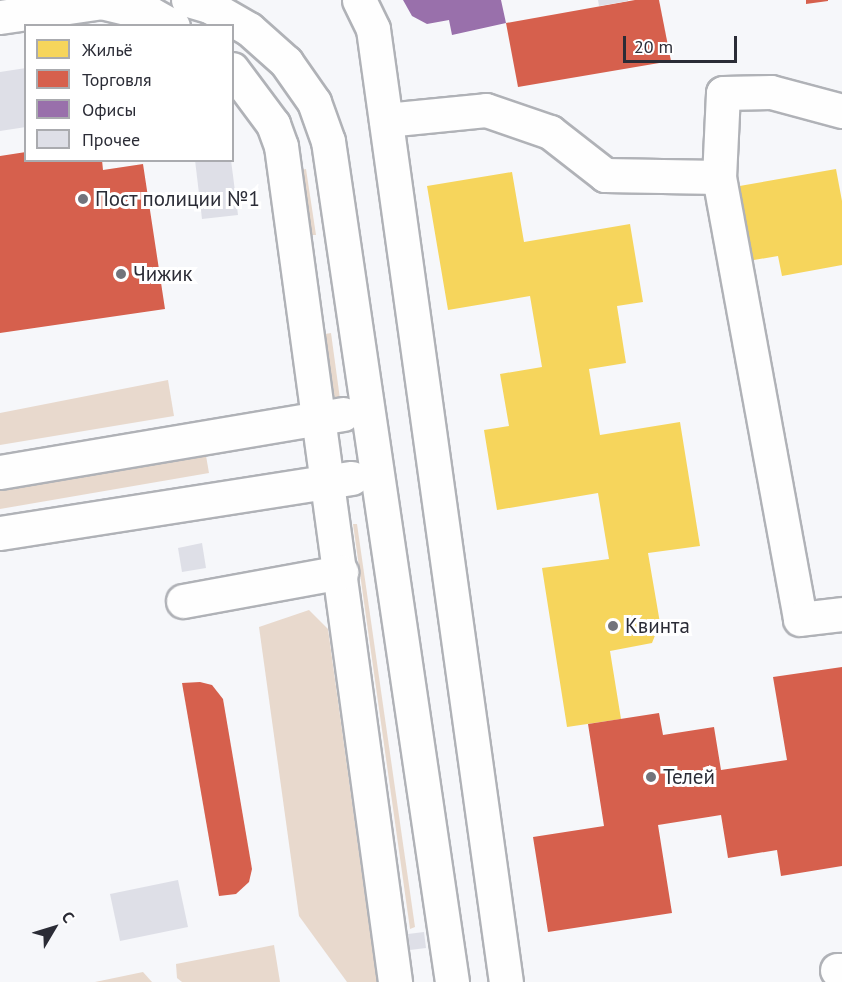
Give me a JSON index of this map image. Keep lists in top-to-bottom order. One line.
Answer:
{"places":["Пост полиции №1","Чижик","Квинта","Телей"],"legend":["Жильё","Торговля","Офисы","Прочее"],"scale_bar":"20 m","north":"top right"}
